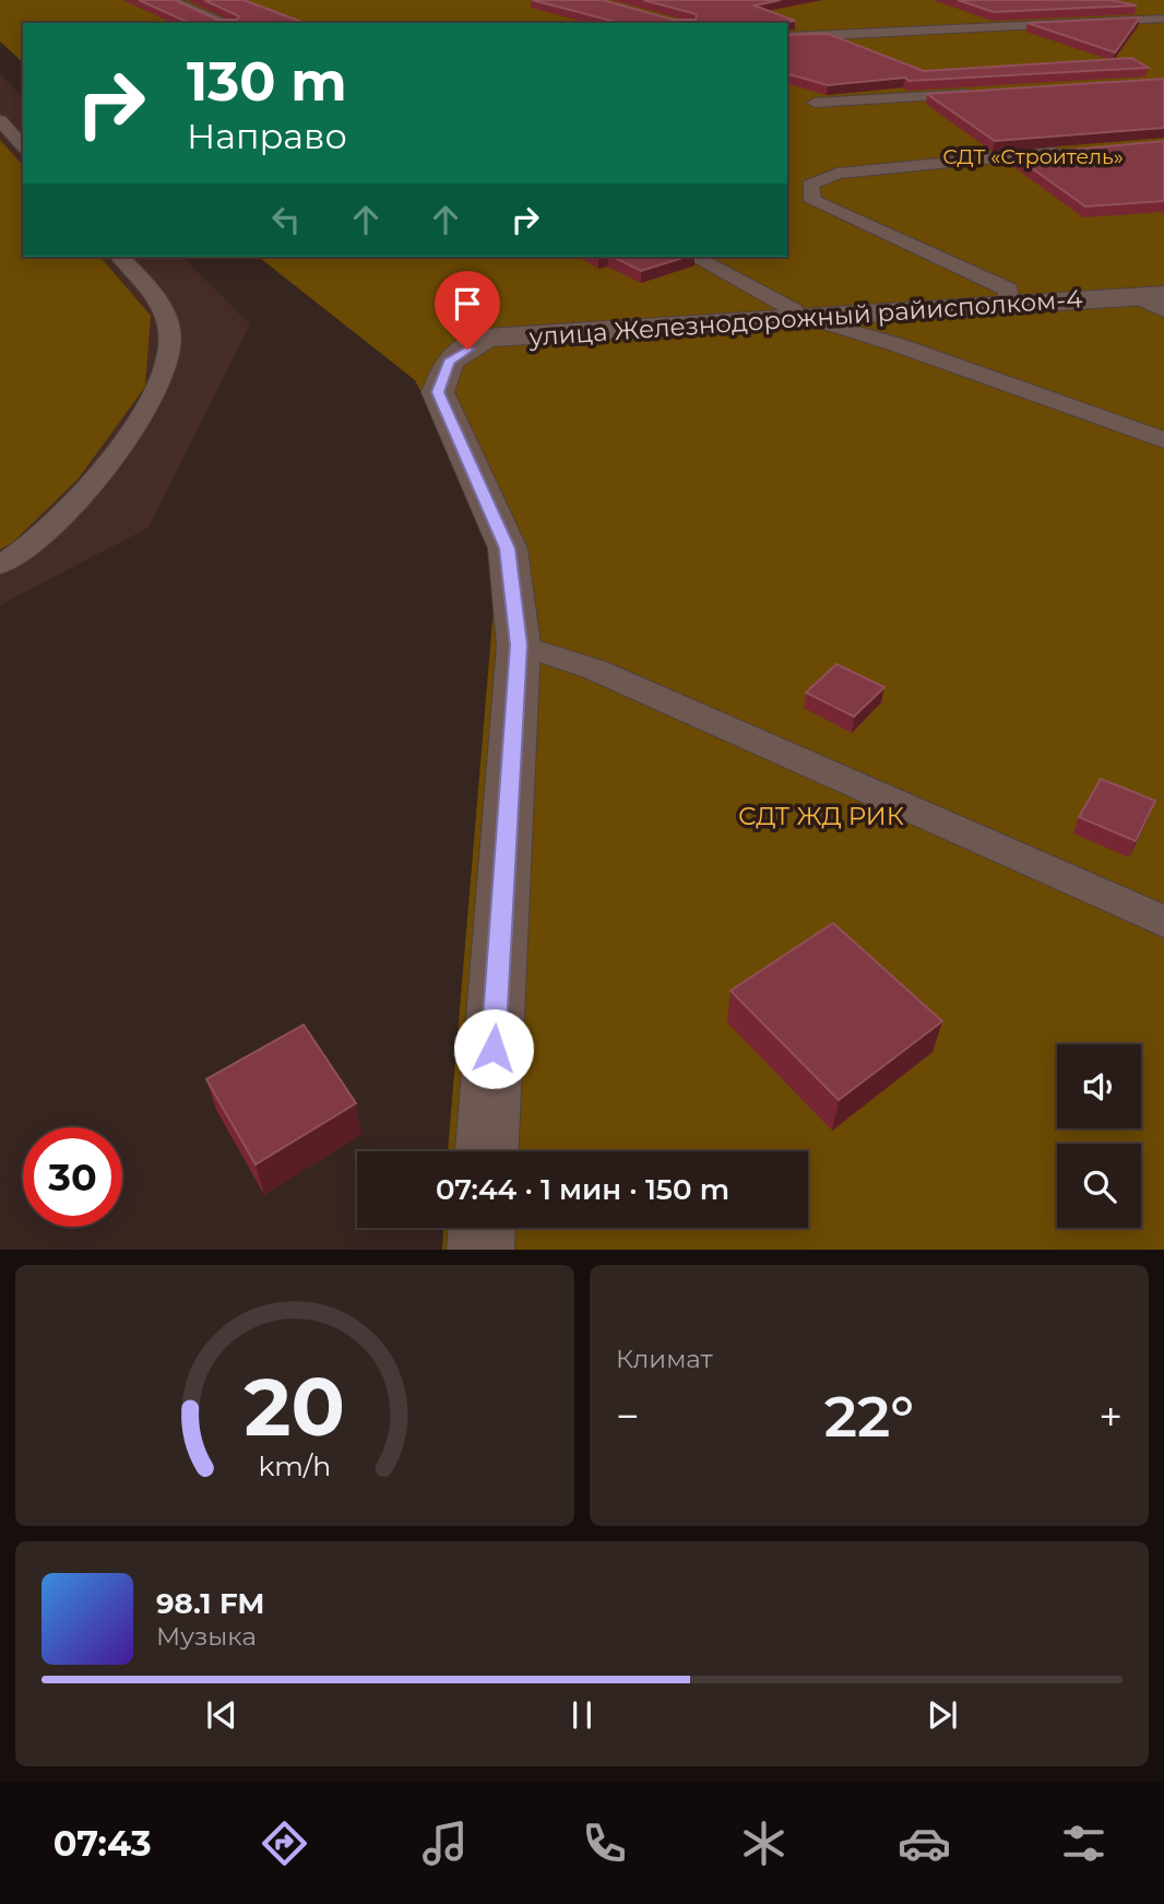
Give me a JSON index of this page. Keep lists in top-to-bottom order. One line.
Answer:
{"streets":{"street":["улица Железнодорожный райисполком-4"]},"parks":["СДТ «Строитель»","СДТ ЖД РИК"],"page":{"turn":["130 m","Направо"],"limit":"30","trip":"07:44 · 1 мин · 150 m","tile":"Климат","heat":["−","22°","+"],"song":["98.1 FM","Музыка"],"tabs":"07:43","gauge":["20","km/h"]}}
